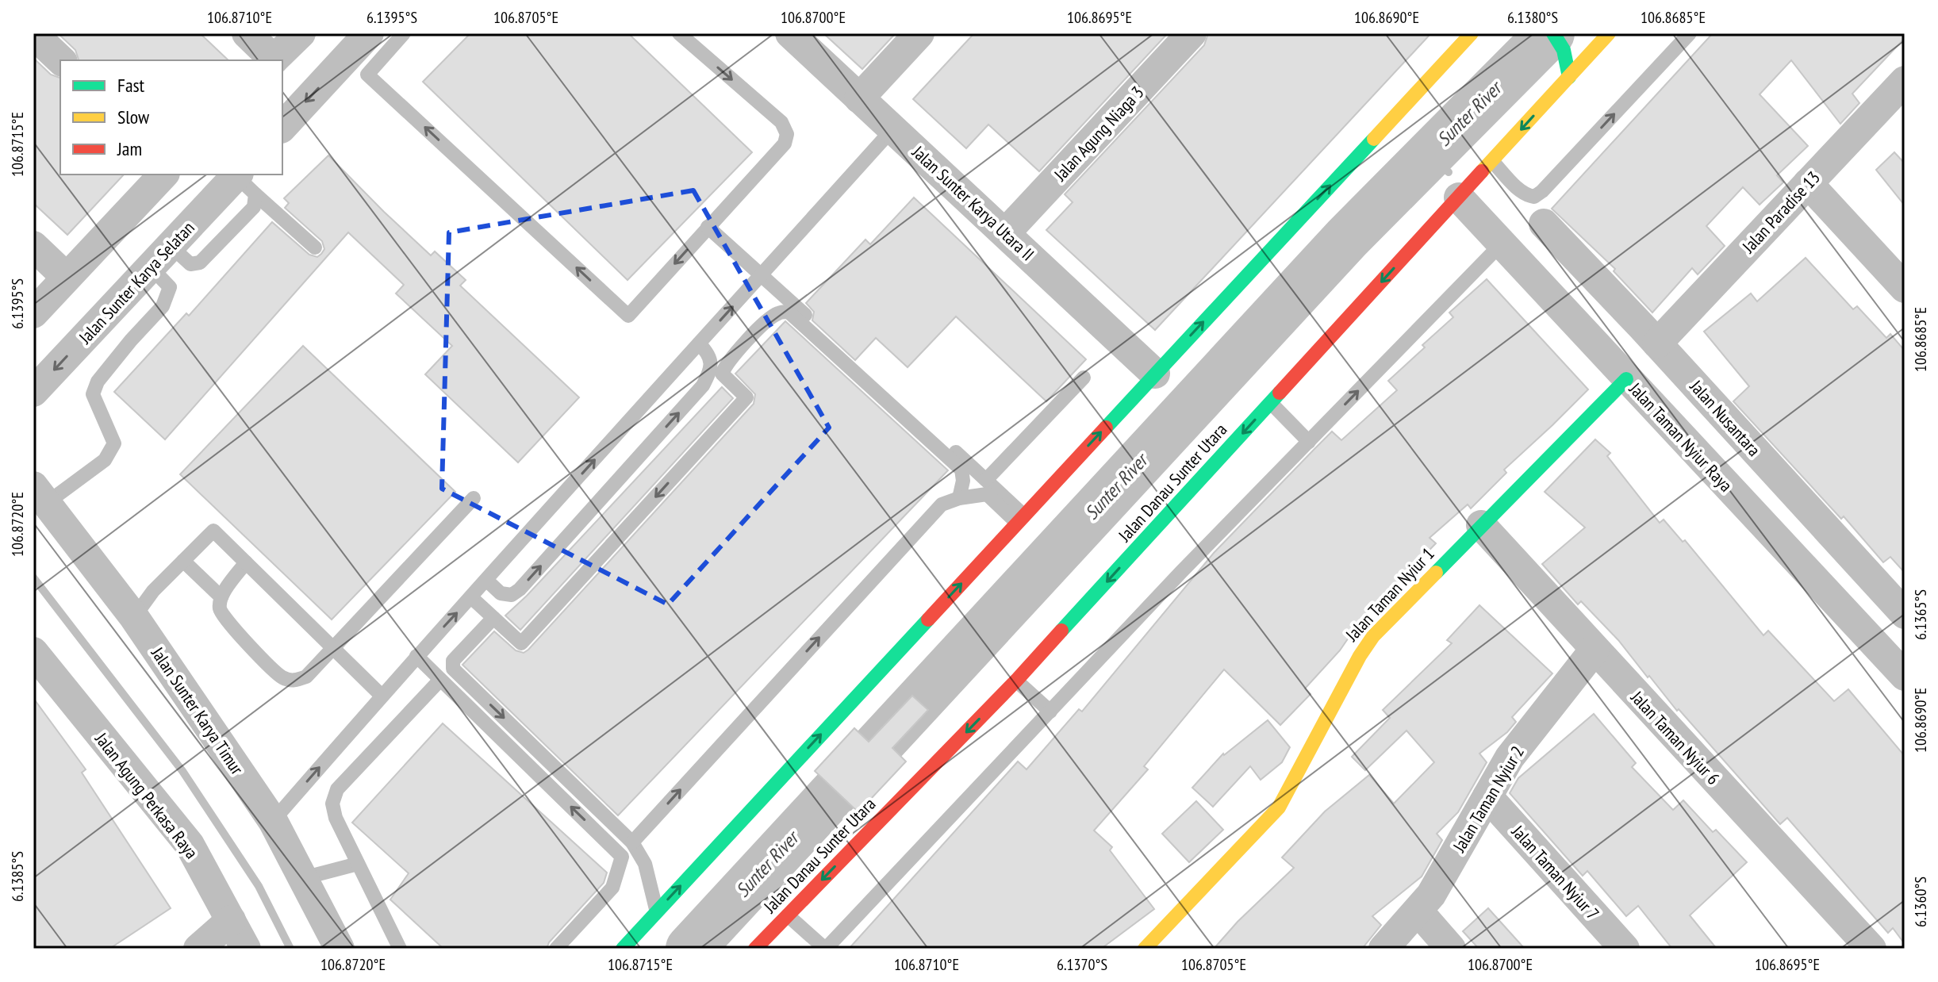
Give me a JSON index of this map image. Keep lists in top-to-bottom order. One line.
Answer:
{"streets":{"main road":["Jalan Danau Sunter Utara","Jalan Taman Nyiur 1"],"street":["Jalan Agung Niaga 3","Jalan Sunter Karya Utara II","Jalan Paradise 13","Jalan Sunter Karya Selatan","Jalan Nusantara","Jalan Taman Nyiur Raya","Jalan Sunter Karya Timur","Jalan Taman Nyiur 6","Jalan Agung Perkasa Raya","Jalan Taman Nyiur 2","Jalan Taman Nyiur 7"]},"crossings":[["Jalan Agung Niaga 3","Jalan Sunter Karya Utara II"],["Jalan Paradise 13","Jalan Nusantara"],["Jalan Taman Nyiur Raya","Jalan Danau Sunter Utara"],["Jalan Taman Nyiur Raya","Jalan Taman Nyiur 1"],["Jalan Taman Nyiur 1","Jalan Taman Nyiur 6"],["Jalan Taman Nyiur 6","Jalan Taman Nyiur 2"],["Jalan Taman Nyiur 2","Jalan Taman Nyiur 7"]],"water":["Sunter River"],"legend":["Fast","Slow","Jam"],"coordinates":["106.8710°E","6.1395°S","106.8705°E","106.8700°E","106.8695°E","106.8690°E","6.1380°S","106.8685°E","106.8715°E","106.8720°E","6.1365°S","6.1385°S","6.1360°S","6.1370°S"]}
